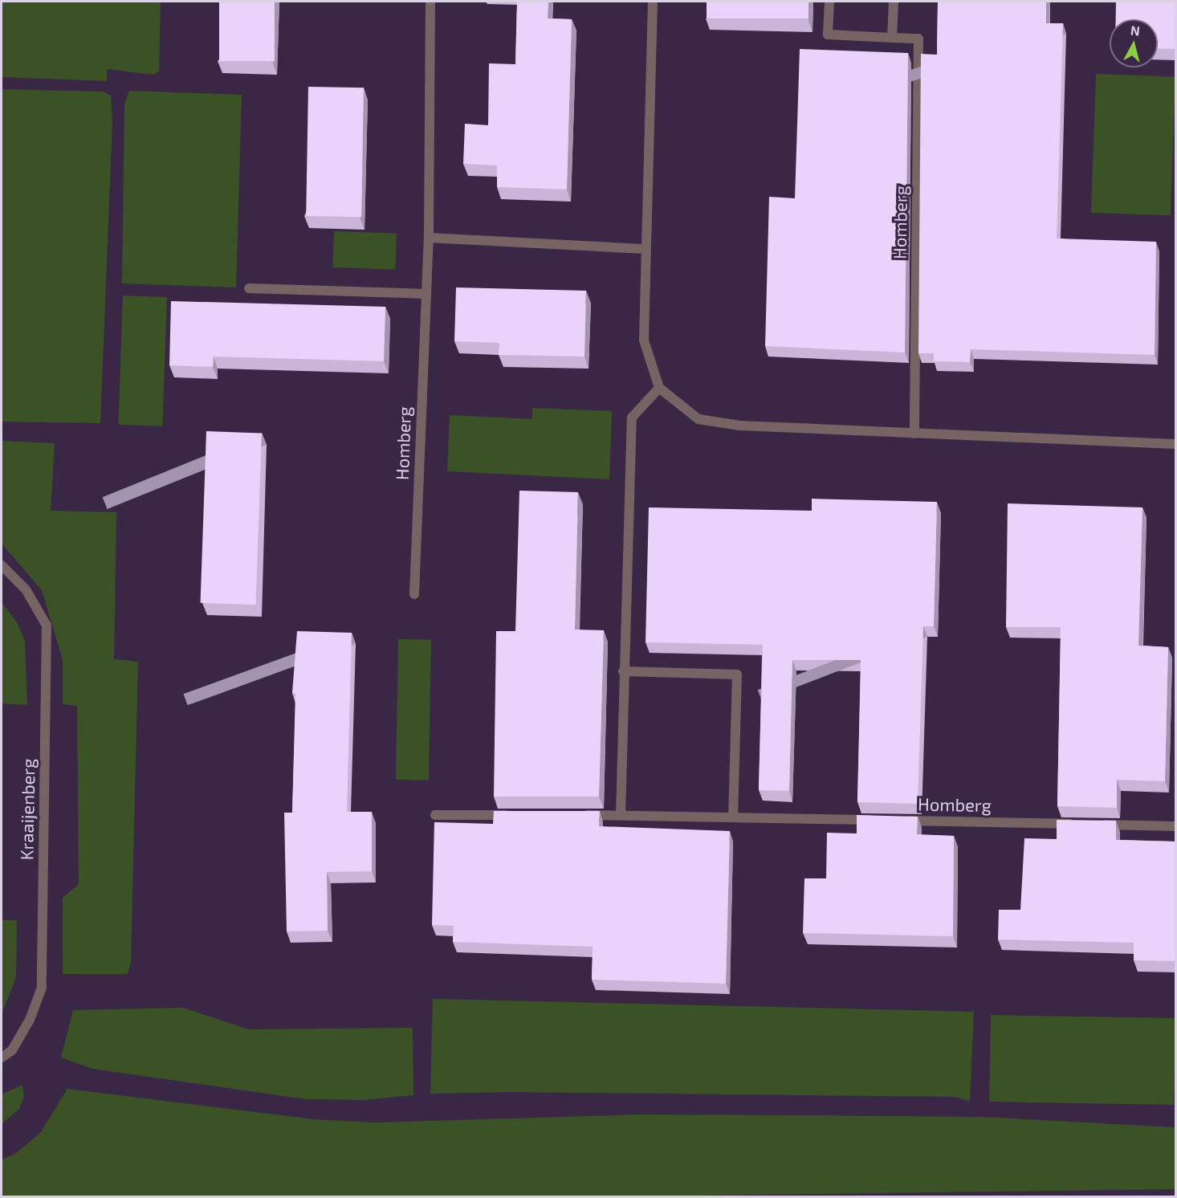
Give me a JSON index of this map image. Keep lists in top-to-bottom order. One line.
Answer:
{"streets":{"street":["Homberg","Kraaijenberg"]},"north":"top"}
